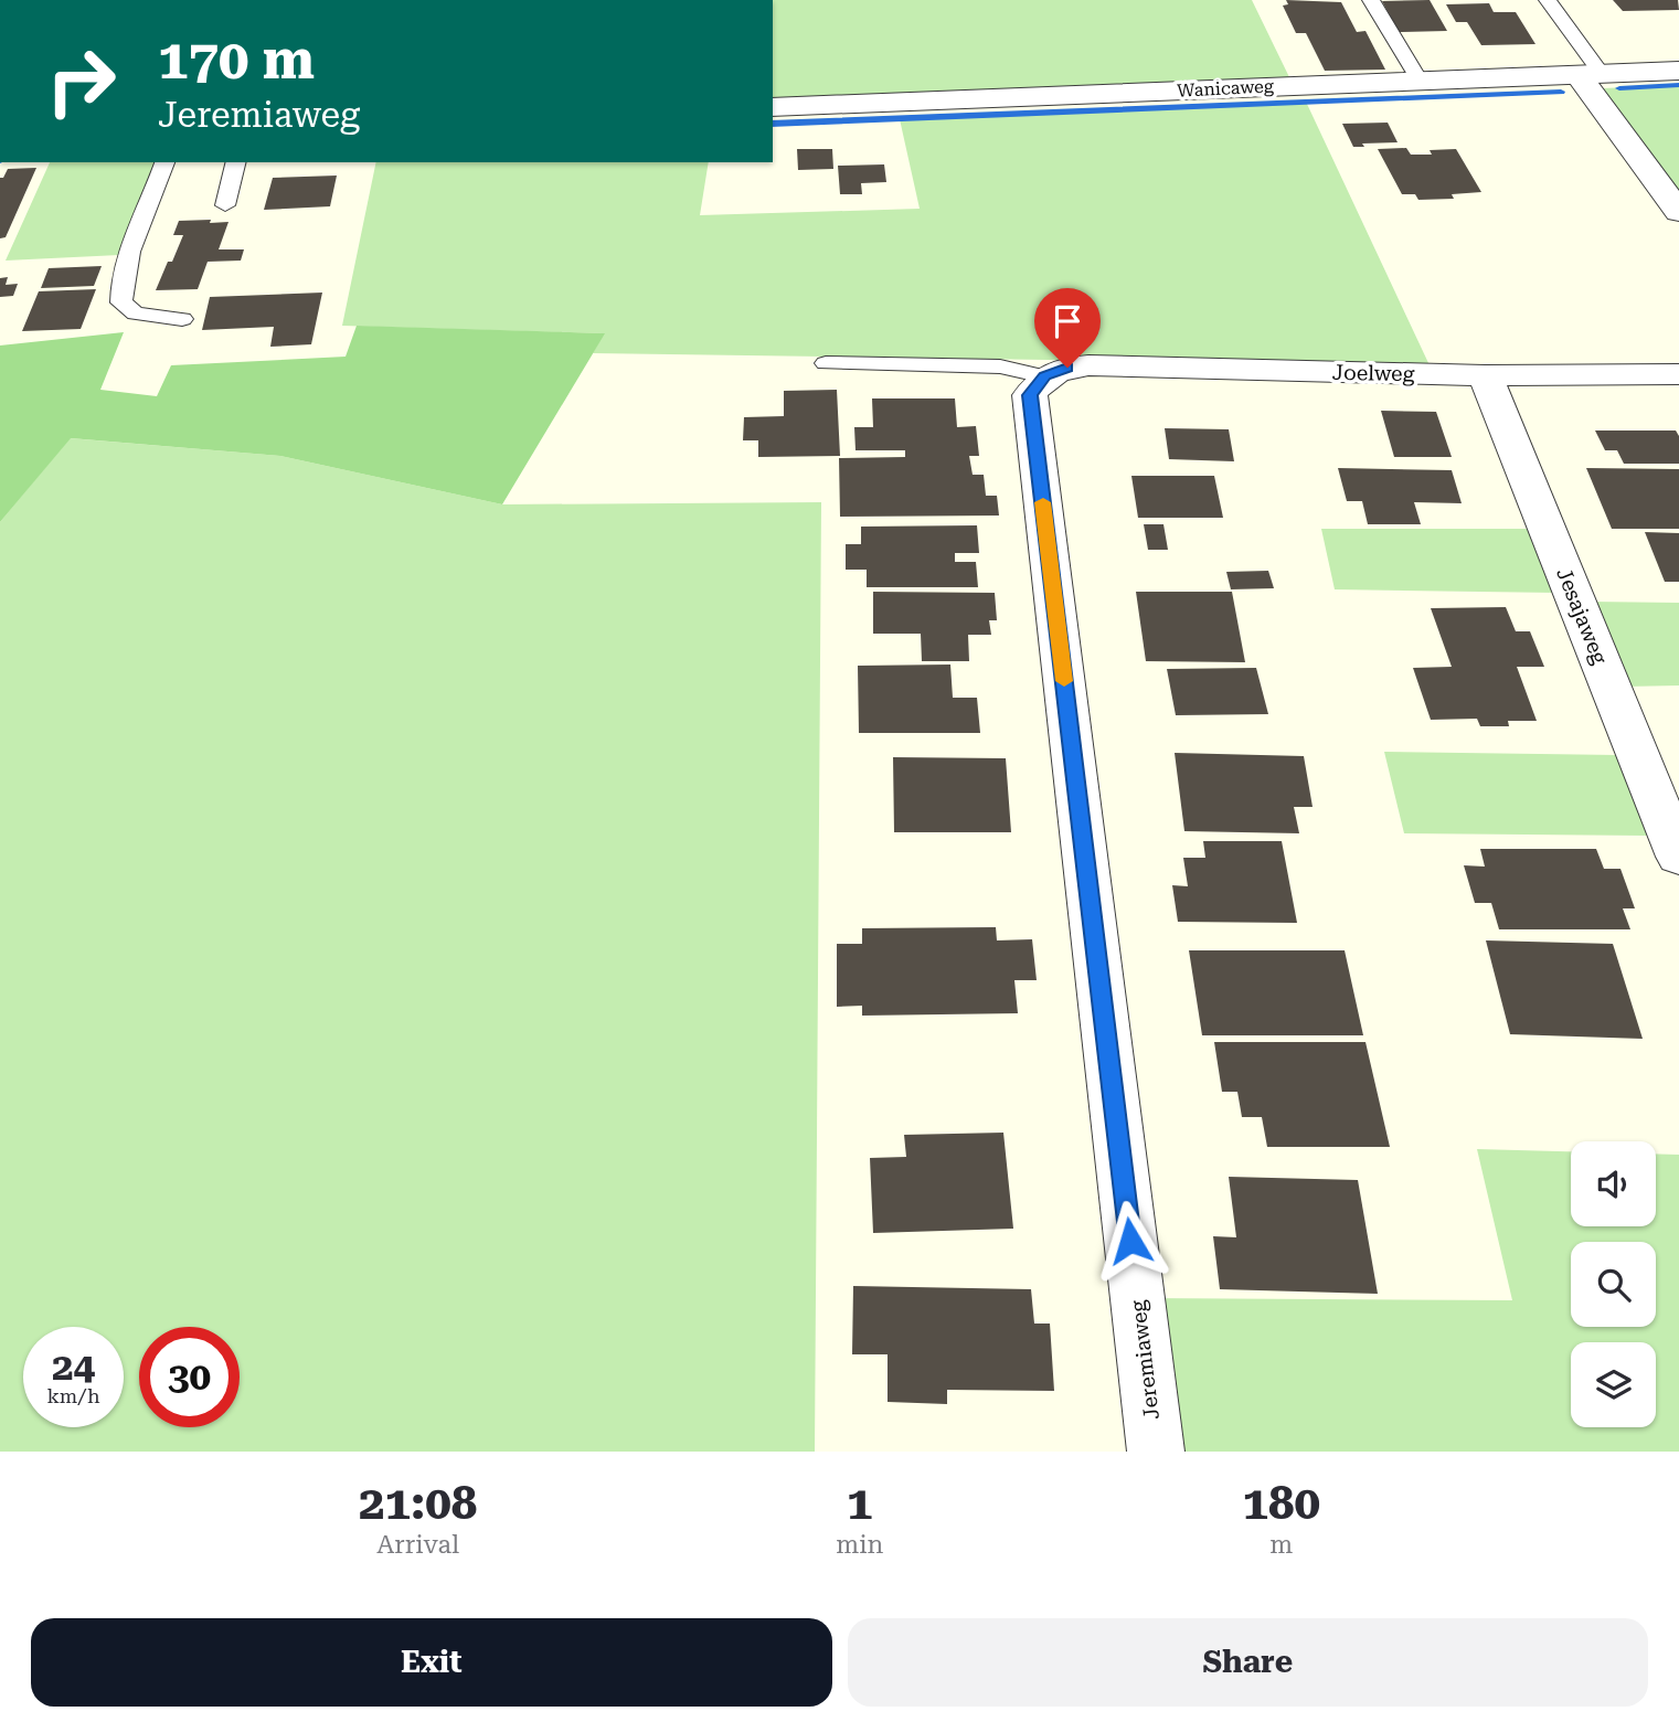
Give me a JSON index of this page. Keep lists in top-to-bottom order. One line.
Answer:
{"streets":{"street":["Wanicaweg","Joelweg","Jesajaweg","Jeremiaweg"]},"crossings":[["Joelweg","Jesajaweg"],["Joelweg","Jeremiaweg"]],"page":{"turn":["170 m","Jeremiaweg"],"speed":"24 km/h","limit":"30","eta":["21:08","Arrival","1","min","180","m"],"buttons":["Exit","Share"]}}
